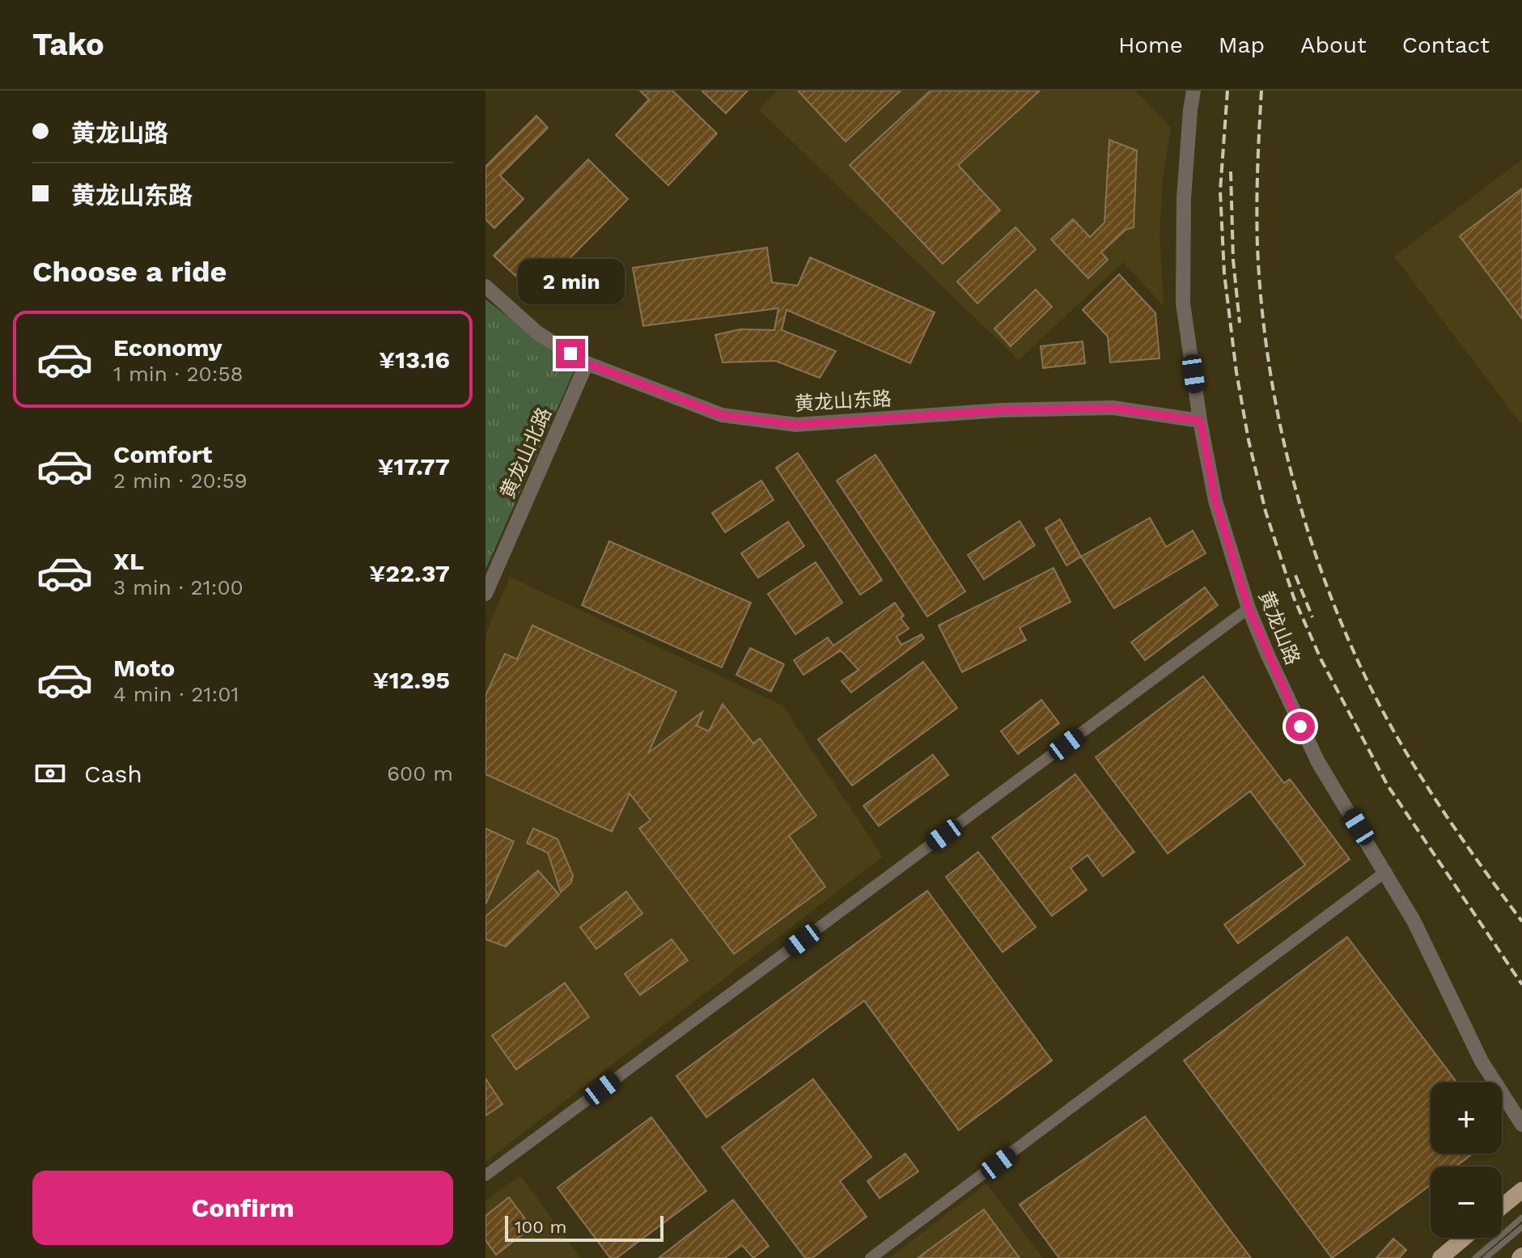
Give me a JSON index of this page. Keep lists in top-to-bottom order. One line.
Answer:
{"streets":{"street":["黄龙山东路","黄龙山北路","黄龙山路"]},"crossings":[["黄龙山东路","黄龙山北路"],["黄龙山东路","黄龙山路"]],"scale_bar":"100 m","page":{"header":"Tako","nav":["Home","Map","About","Contact"],"banner":["黄龙山路","黄龙山东路"],"heading":"Choose a ride","bubble":"2 min","list":[{"name":"Economy","note":"1 min · 20:58","value":"¥13.16"},{"name":"Comfort","note":"2 min · 20:59","value":"¥17.77"},{"name":"XL","note":"3 min · 21:00","value":"¥22.37"},{"name":"Moto","note":"4 min · 21:01","value":"¥12.95"}],"pay":["Cash","600 m"],"map_buttons":["+","−"],"buttons":"Confirm","scale":"100 m"}}
